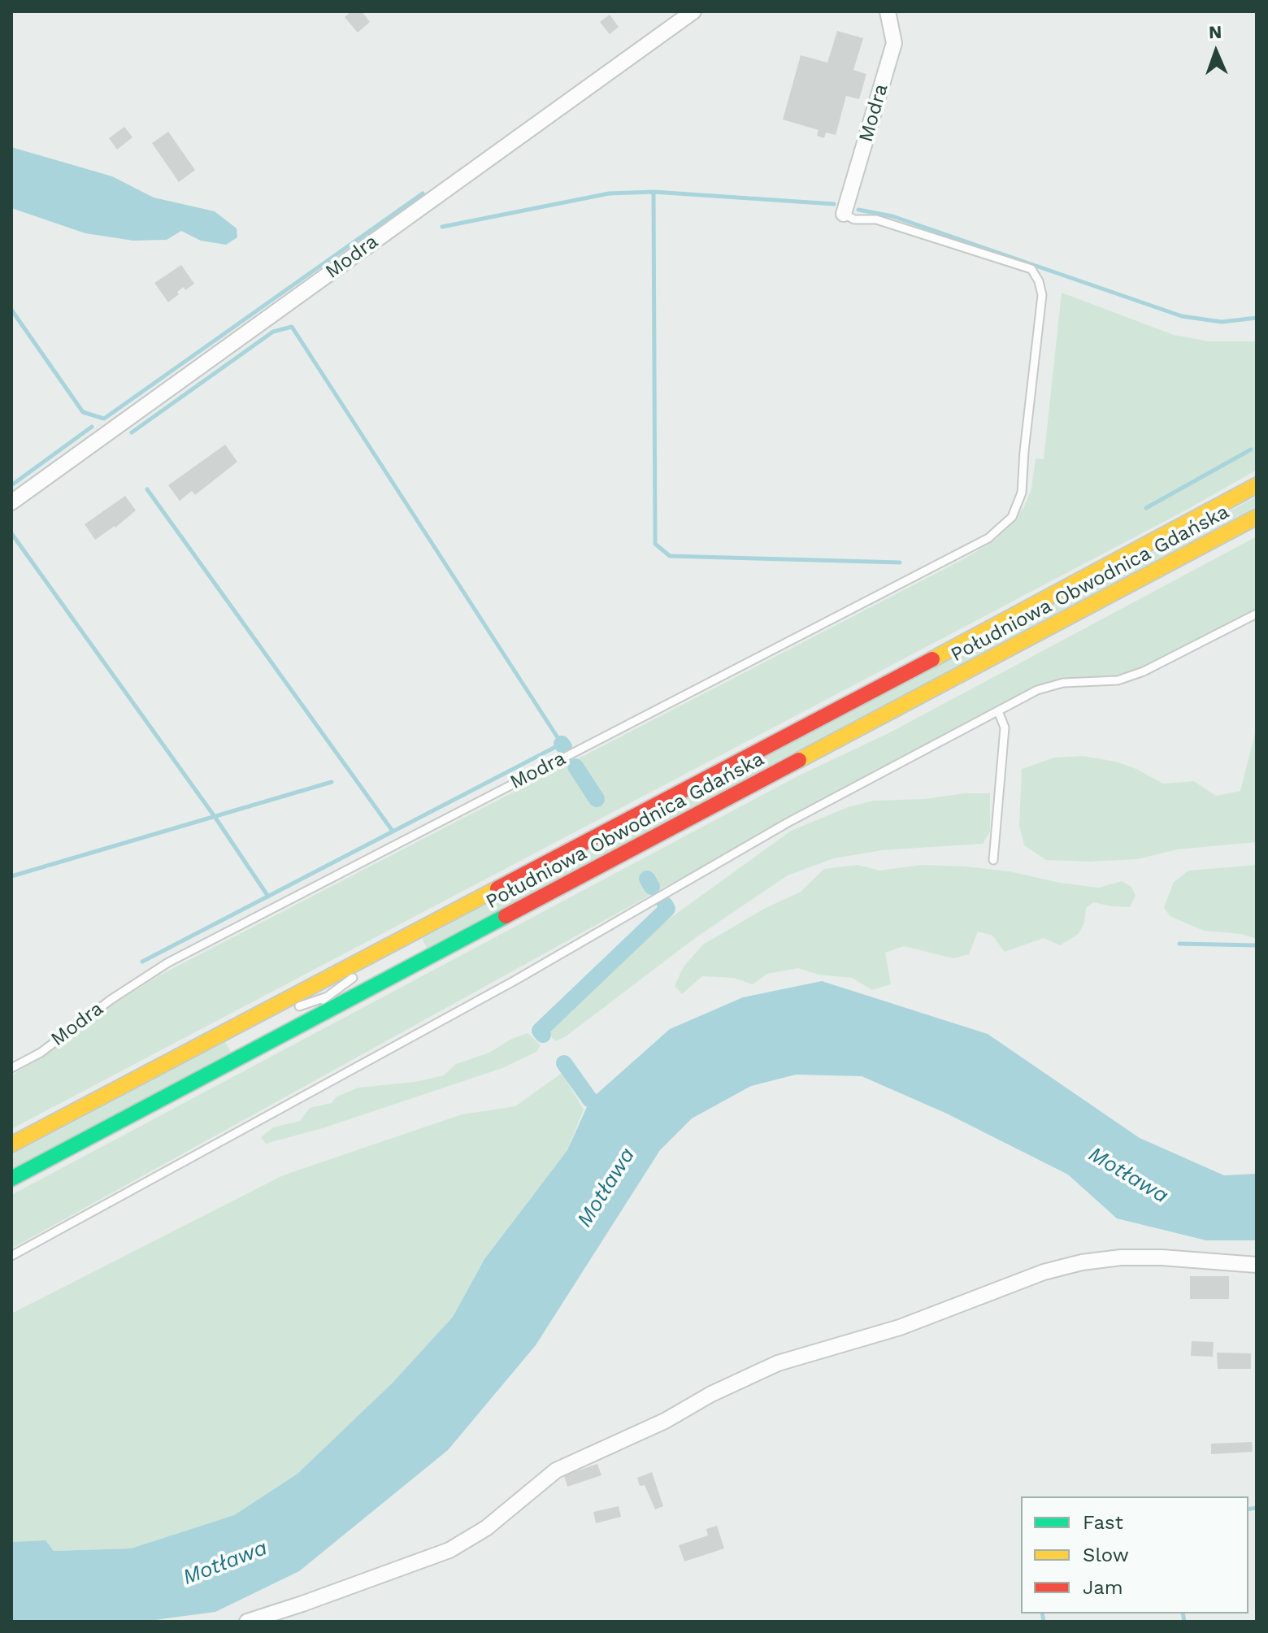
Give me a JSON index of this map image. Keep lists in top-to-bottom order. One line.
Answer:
{"streets":{"highway":["Południowa Obwodnica Gdańska"],"street":["Modra"]},"water":["Motława"],"legend":["Fast","Slow","Jam"],"north":"top"}
